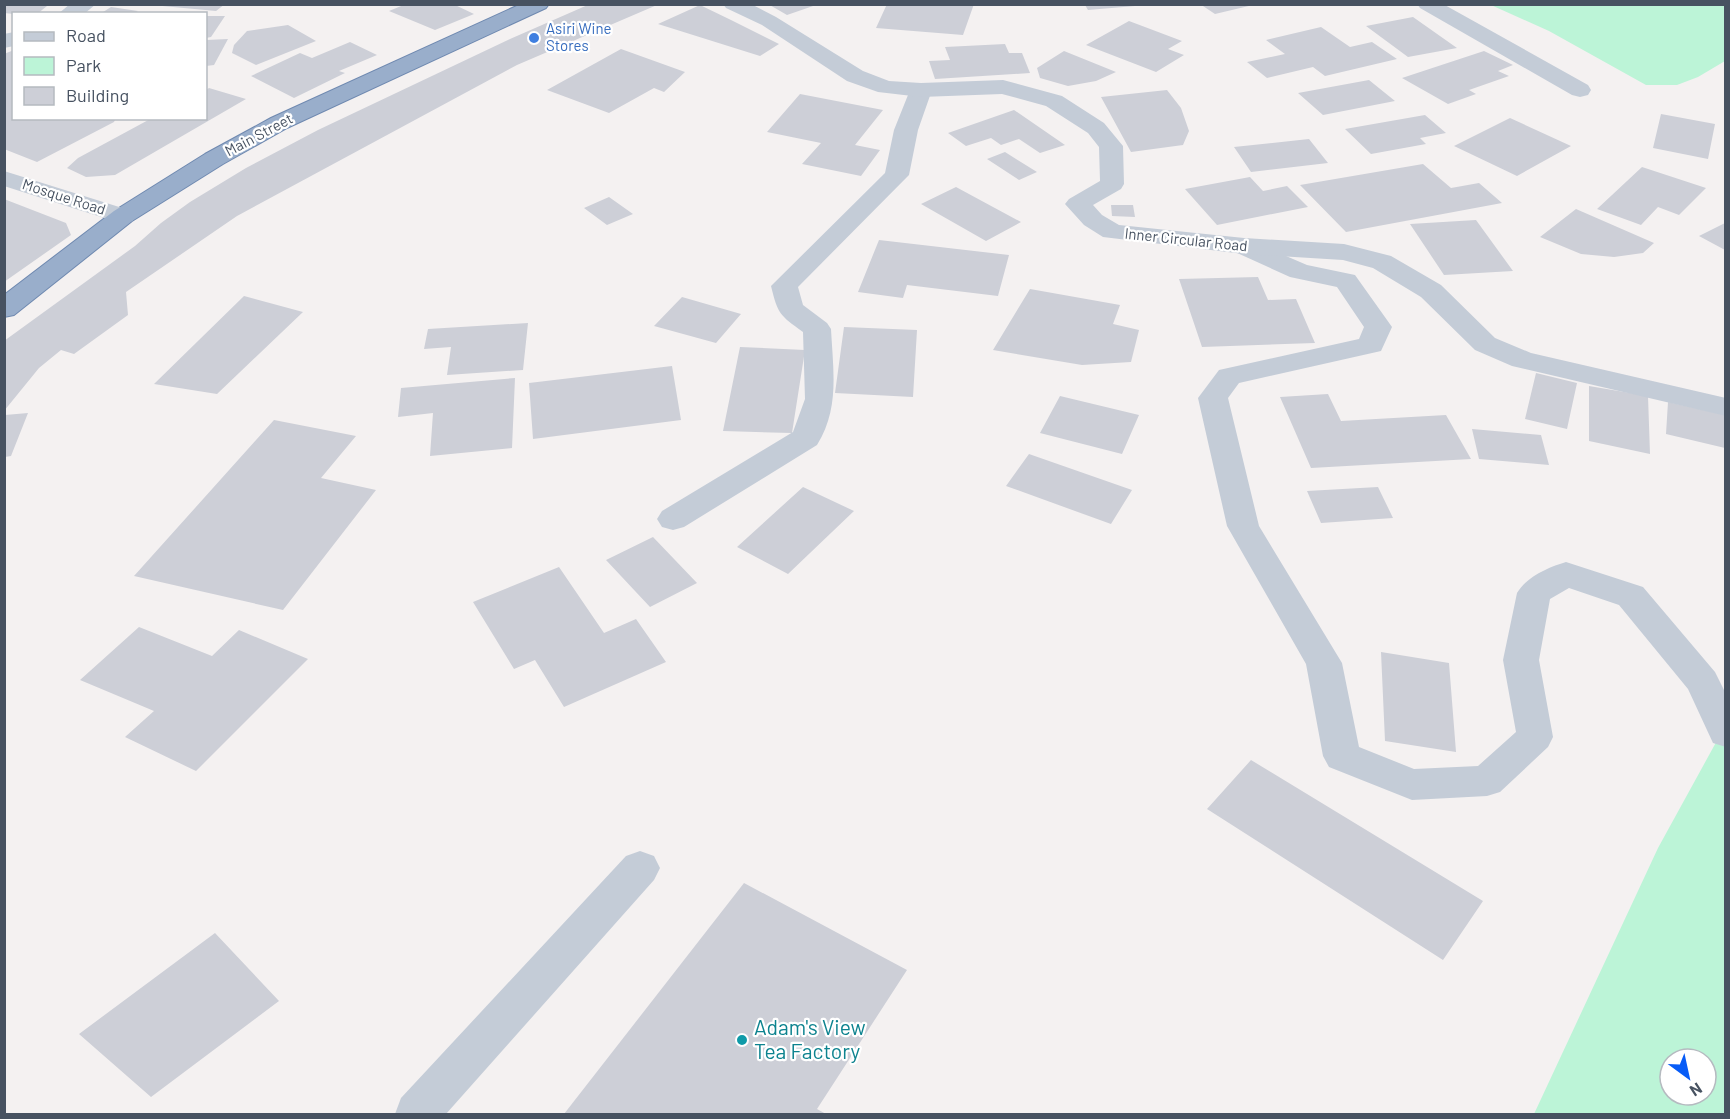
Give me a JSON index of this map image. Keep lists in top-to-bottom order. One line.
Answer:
{"streets":{"highway":["Main Street"],"street":["Mosque Road","Inner Circular Road"]},"crossings":[["Main Street","Mosque Road"]],"places":["Asiri Wine Stores","Adam's View Tea Factory"],"legend":["Road","Park","Building"],"north":"bottom right"}
